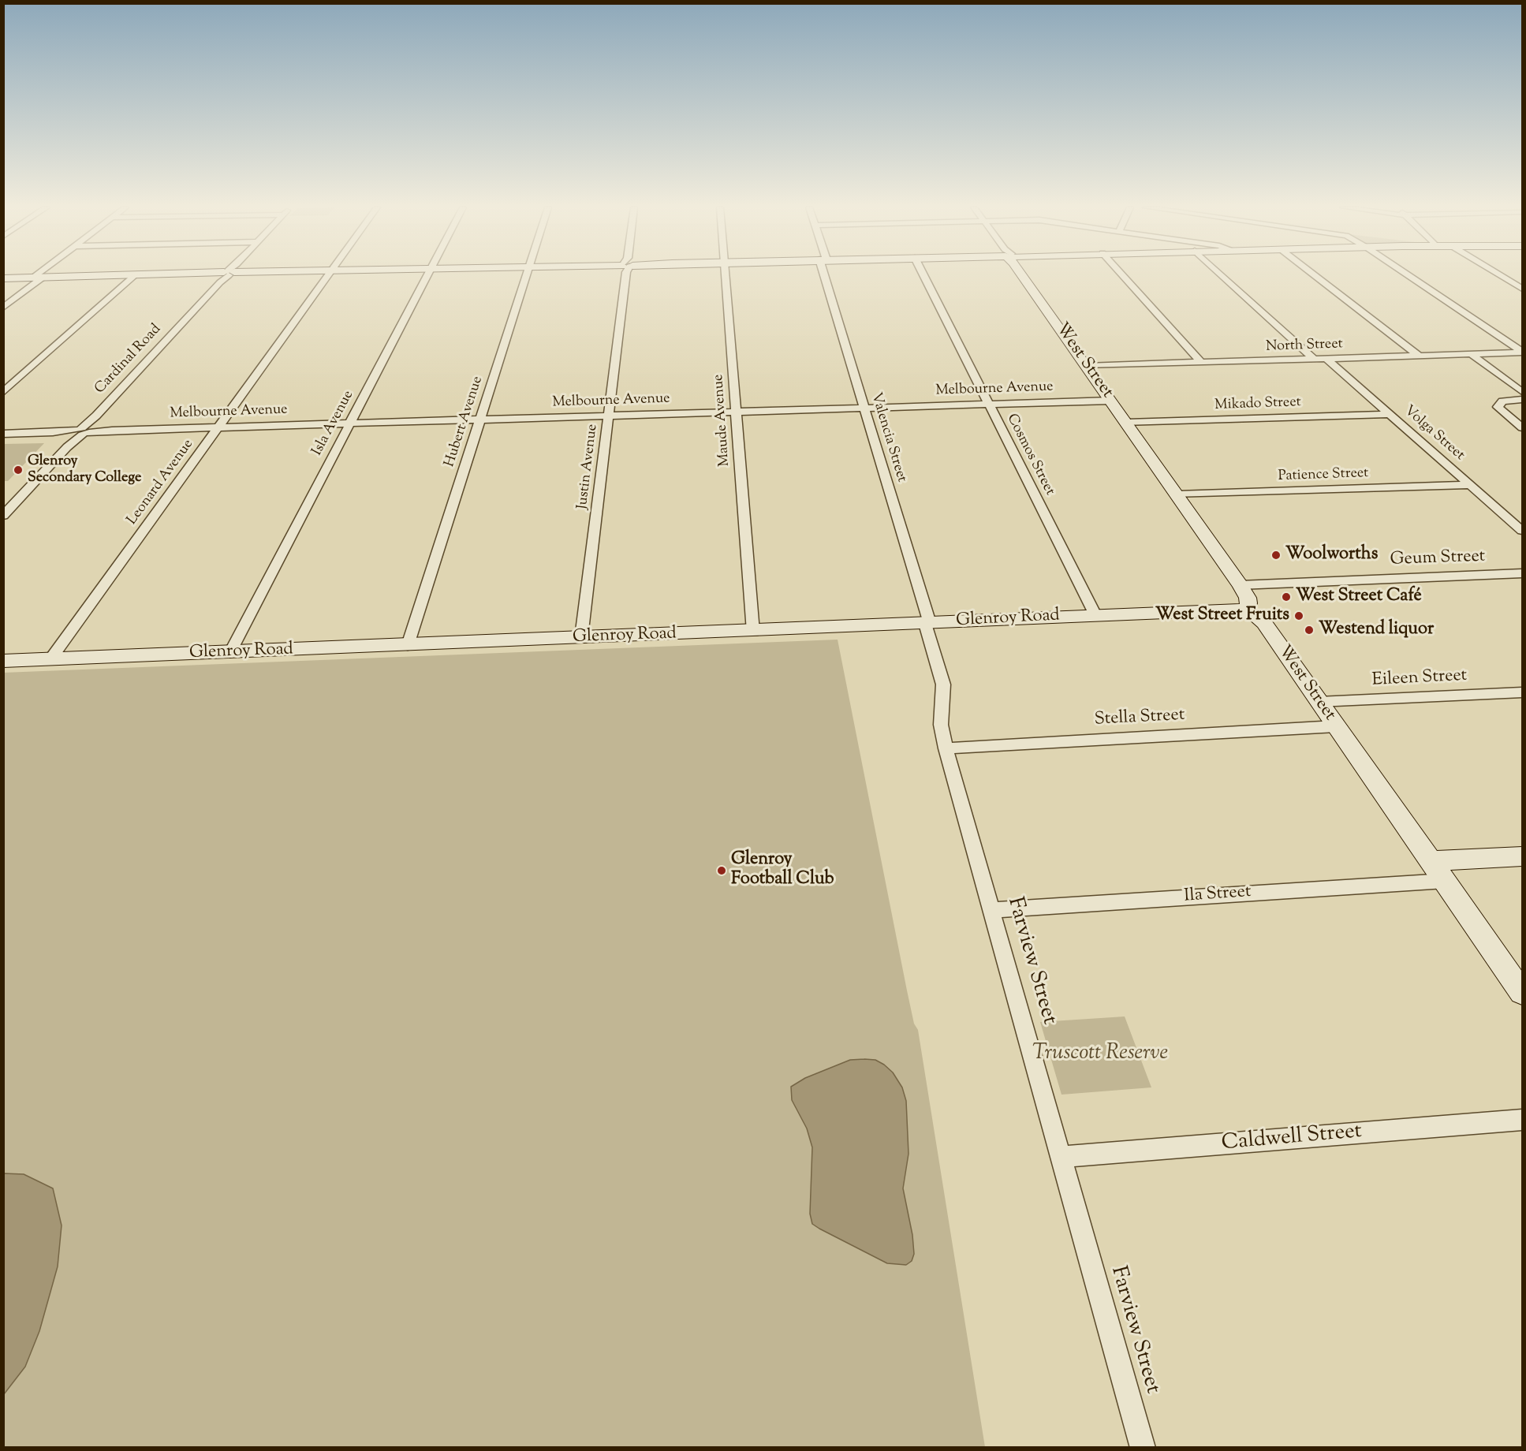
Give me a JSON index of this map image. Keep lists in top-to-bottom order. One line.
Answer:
{"streets":{"street":["North Street","Cardinal Road","West Street","Melbourne Avenue","Mikado Street","Maude Avenue","Hubert Avenue","Isla Avenue","Volga Street","Valencia Street","Cosmos Street","Justin Avenue","Patience Street","Leonard Avenue","Geum Street","Glenroy Road","Eileen Street","Stella Street","Ila Street","Farview Street","Caldwell Street"]},"crossings":[["North Street","West Street"],["North Street","Volga Street"],["Cardinal Road","Melbourne Avenue"],["West Street","Melbourne Avenue"],["West Street","Mikado Street"],["West Street","Patience Street"],["West Street","Geum Street"],["West Street","Glenroy Road"],["West Street","Eileen Street"],["West Street","Stella Street"],["West Street","Ila Street"],["Melbourne Avenue","Maude Avenue"],["Melbourne Avenue","Hubert Avenue"],["Melbourne Avenue","Isla Avenue"],["Melbourne Avenue","Valencia Street"],["Melbourne Avenue","Cosmos Street"],["Melbourne Avenue","Justin Avenue"],["Melbourne Avenue","Leonard Avenue"],["Mikado Street","Volga Street"],["Maude Avenue","Glenroy Road"],["Hubert Avenue","Glenroy Road"],["Isla Avenue","Glenroy Road"],["Volga Street","Patience Street"],["Valencia Street","Glenroy Road"],["Valencia Street","Farview Street"],["Cosmos Street","Glenroy Road"],["Justin Avenue","Glenroy Road"],["Leonard Avenue","Glenroy Road"],["Glenroy Road","Farview Street"],["Stella Street","Farview Street"],["Ila Street","Farview Street"],["Farview Street","Caldwell Street"]],"parks":["Truscott Reserve"],"places":["Glenroy Secondary College","Woolworths","West Street Café","West Street Fruits","Westend liquor","Glenroy Football Club"]}
